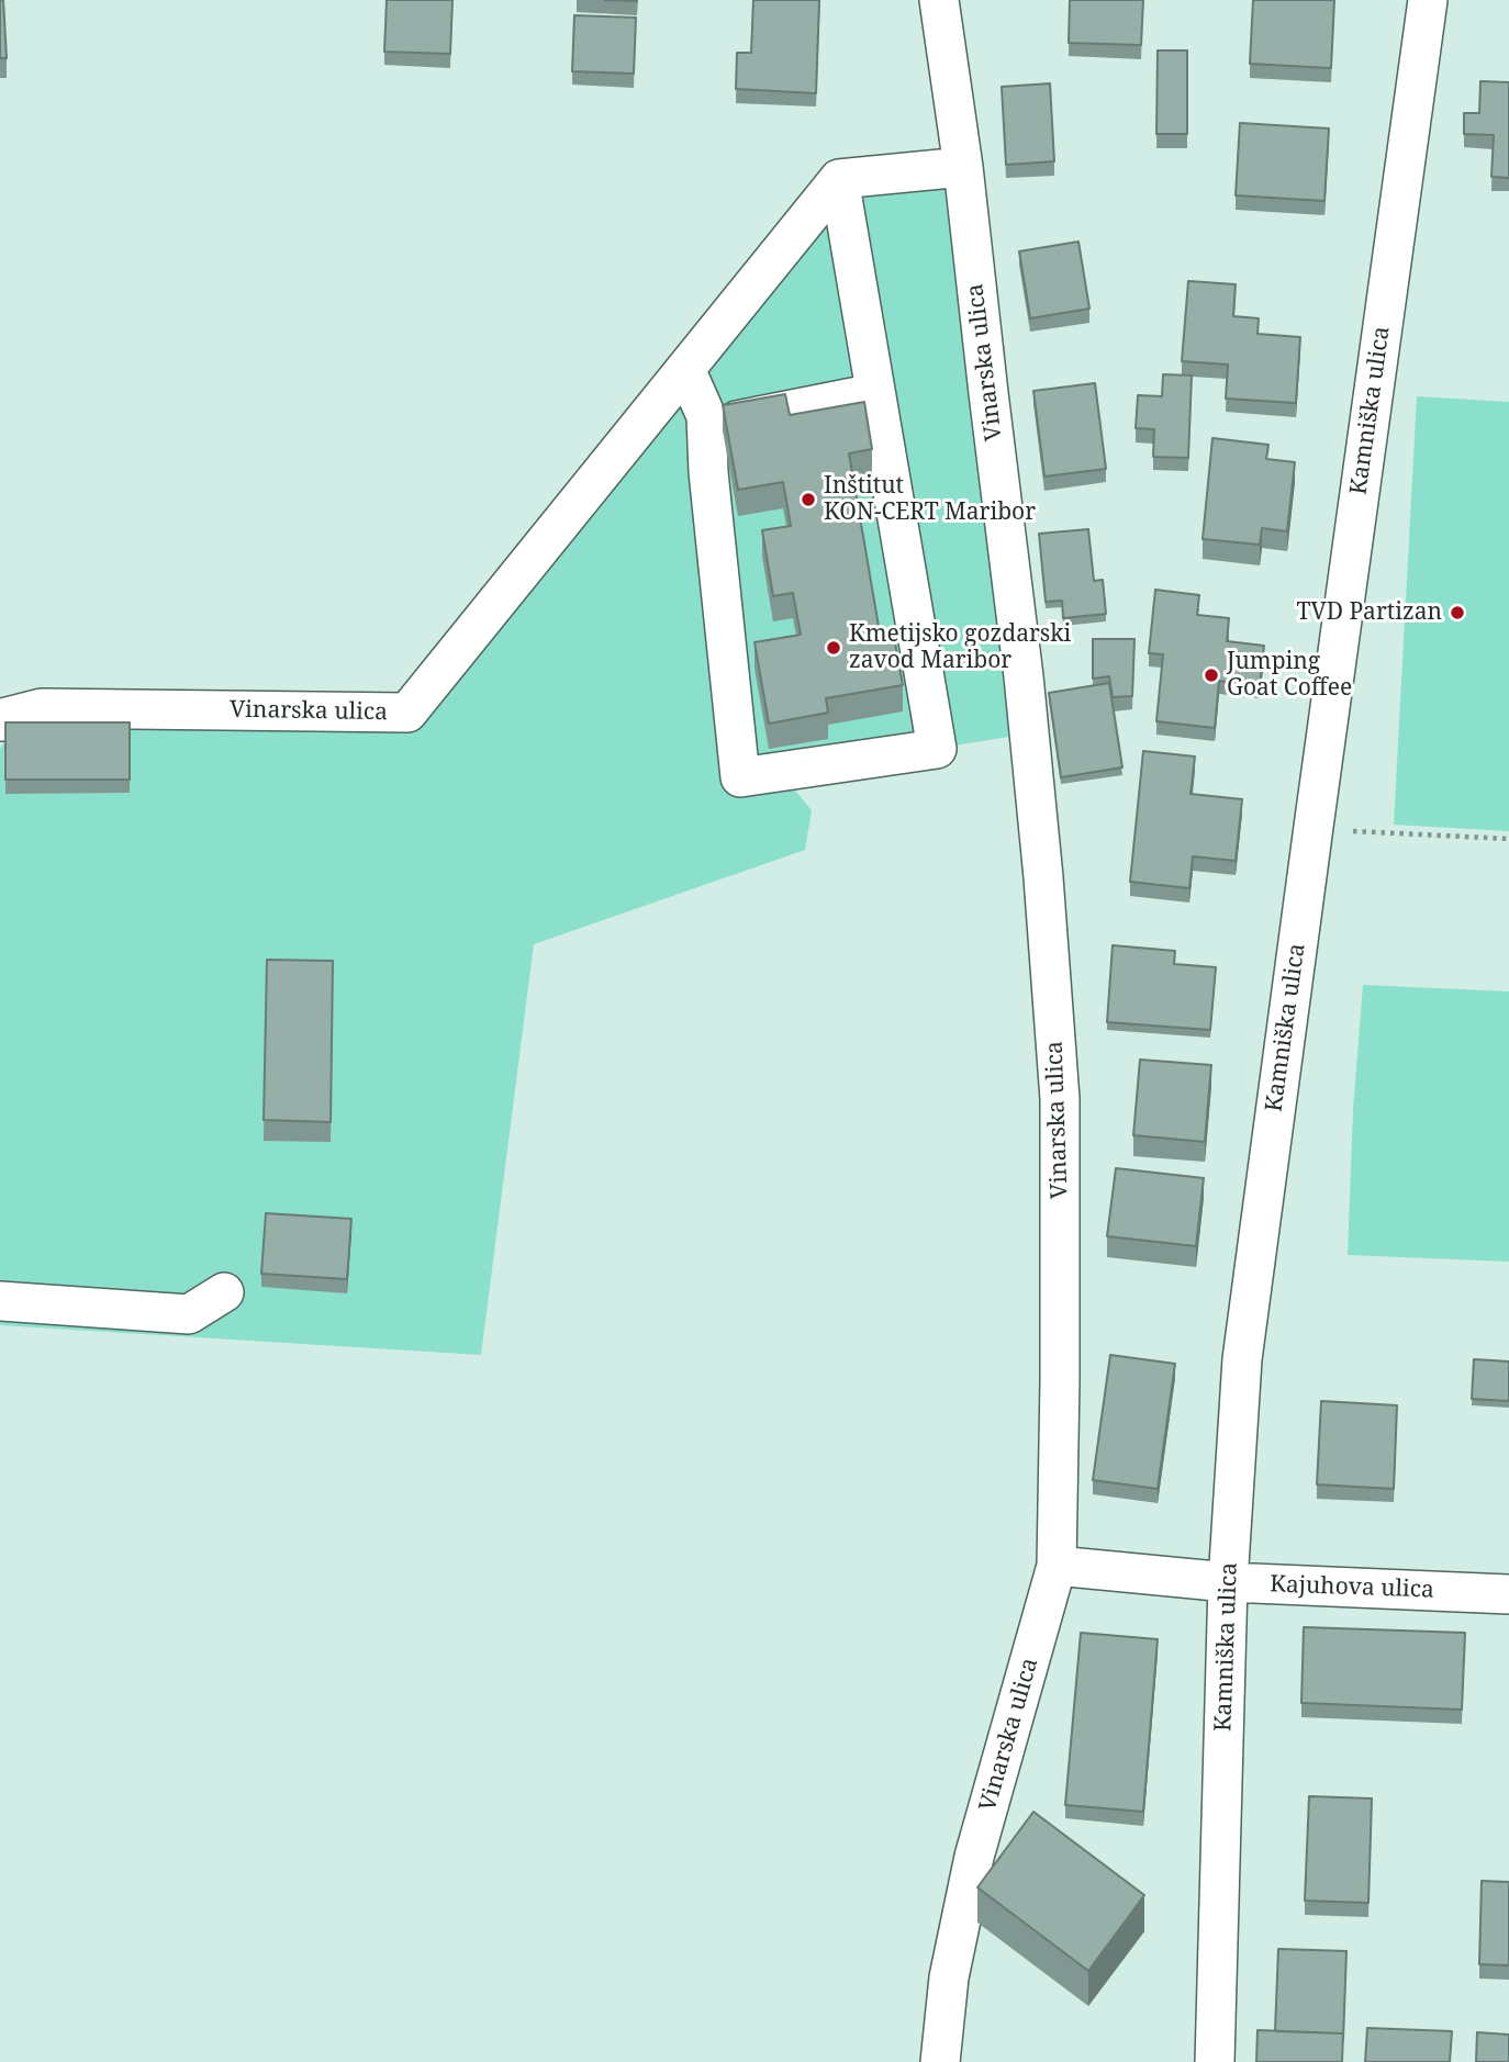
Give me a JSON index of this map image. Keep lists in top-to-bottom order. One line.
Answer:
{"streets":{"street":["Vinarska ulica","Kamniška ulica","Kajuhova ulica"]},"crossings":[["Vinarska ulica","Kajuhova ulica"],["Kamniška ulica","Kajuhova ulica"]],"places":["Inštitut KON-CERT Maribor","TVD Partizan","Kmetijsko gozdarski zavod Maribor","Jumping Goat Coffee"]}
